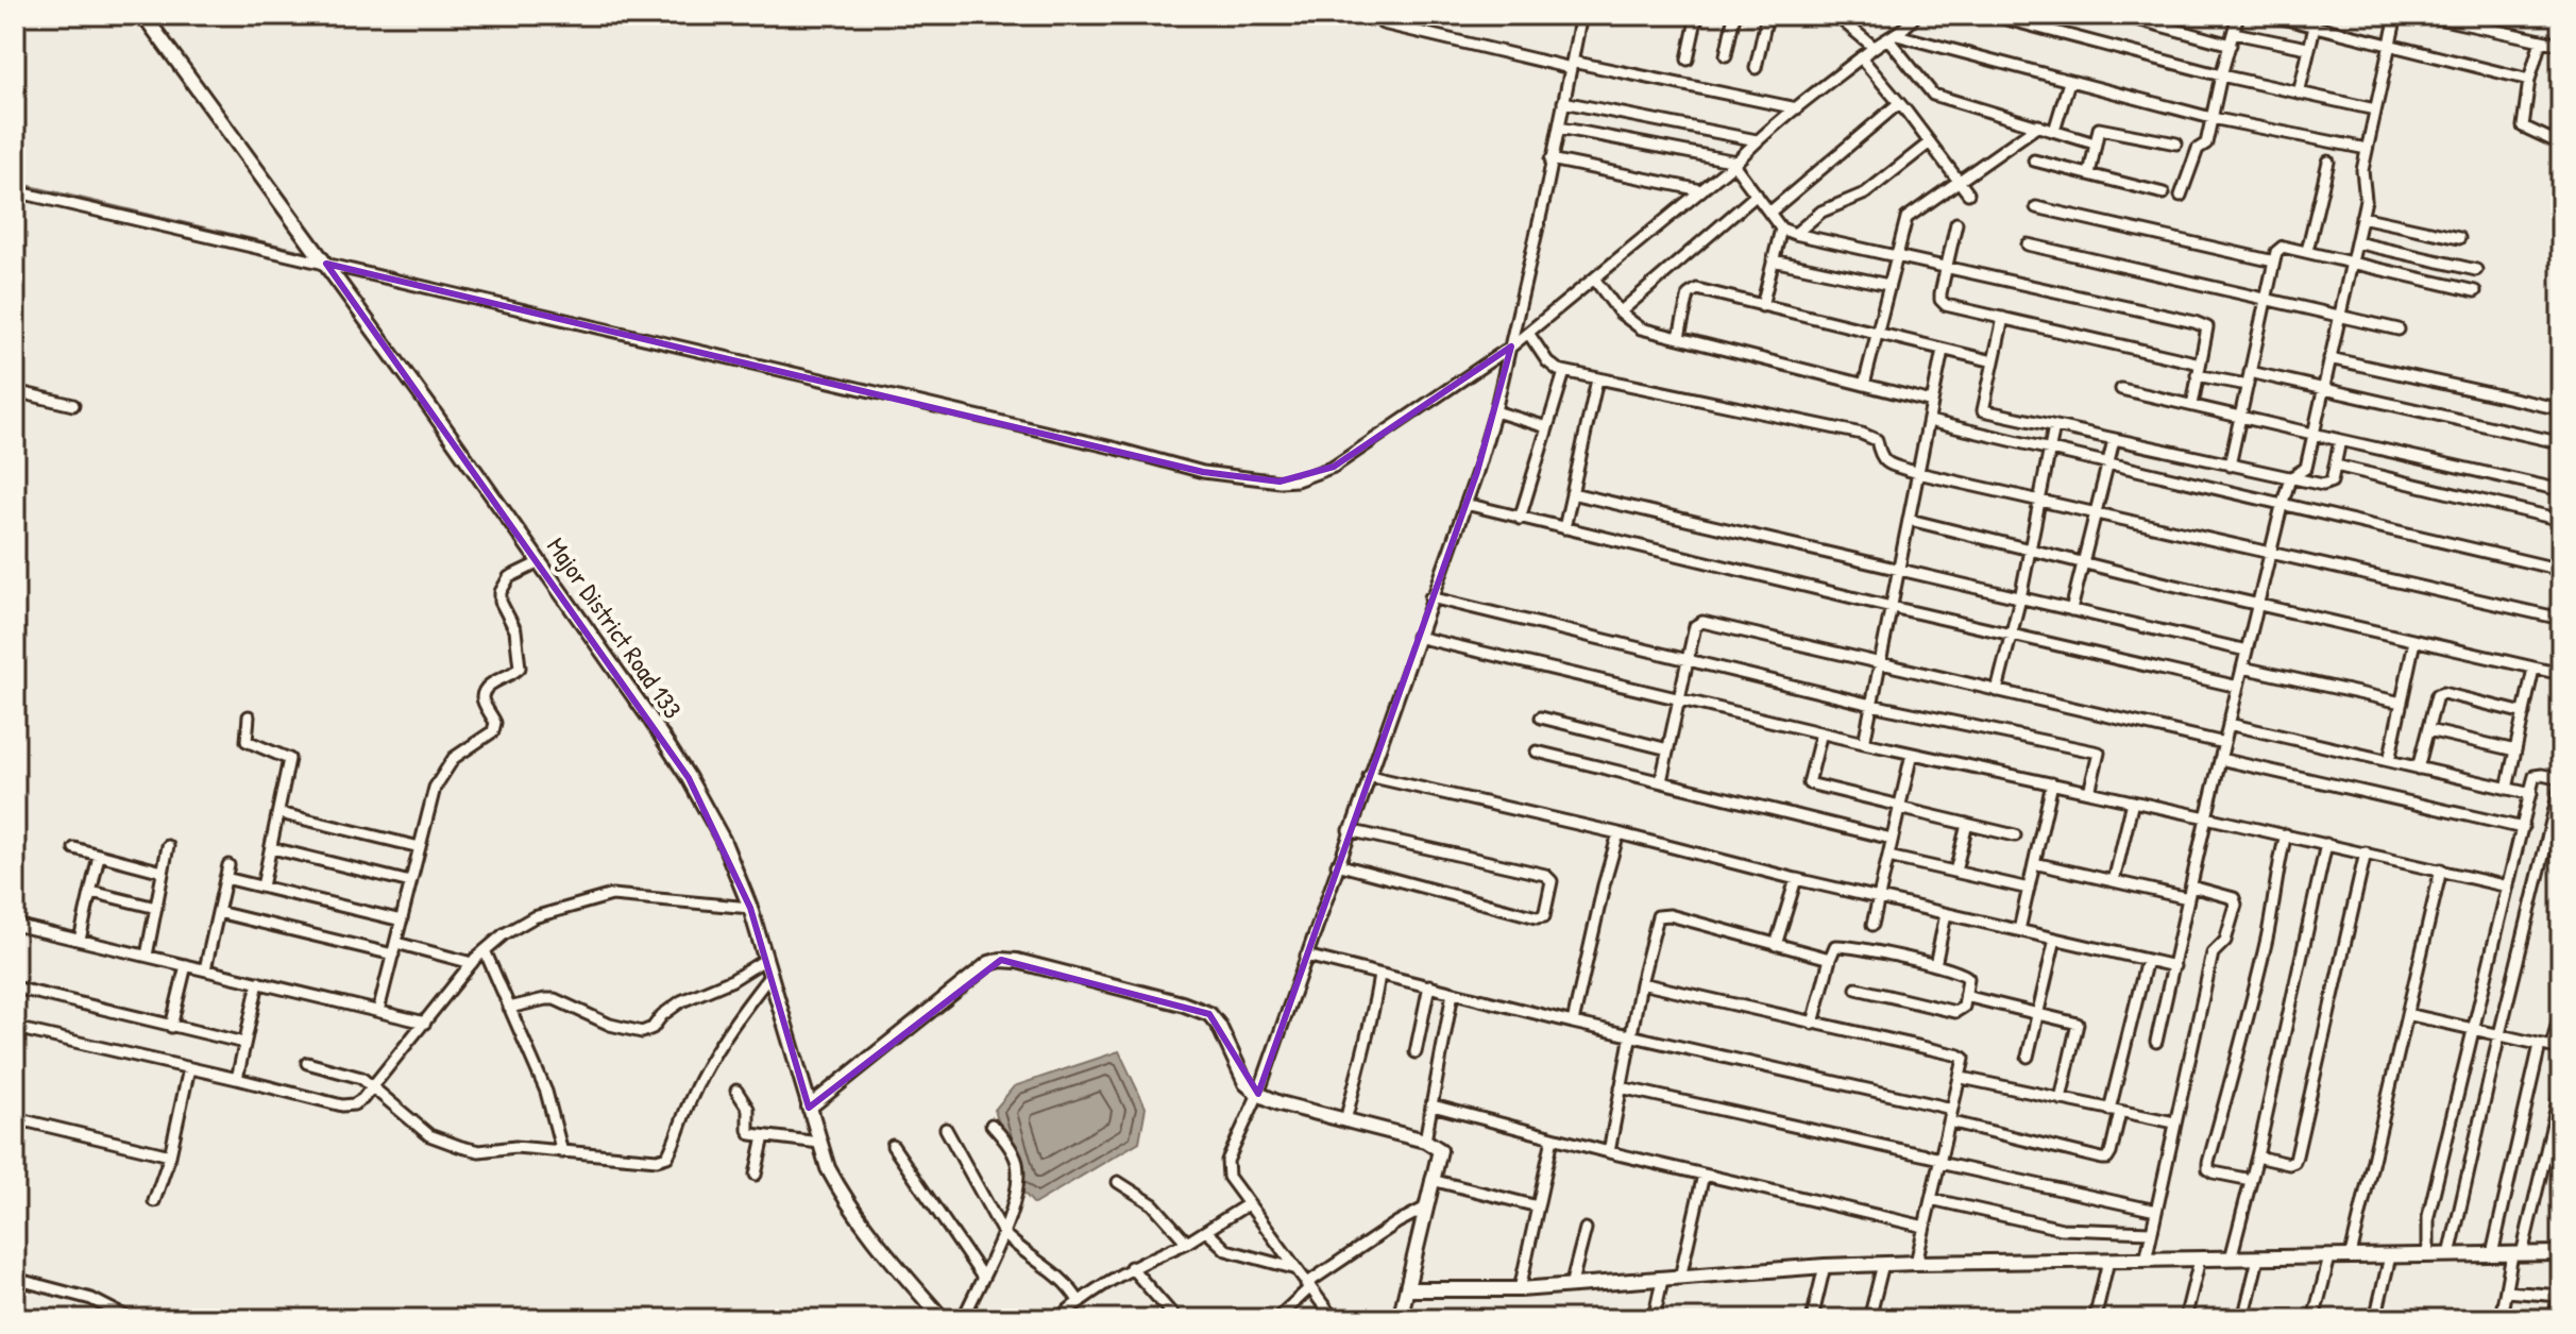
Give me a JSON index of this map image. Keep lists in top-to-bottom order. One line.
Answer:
{"streets":{"street":["Major District Road 133"]}}
